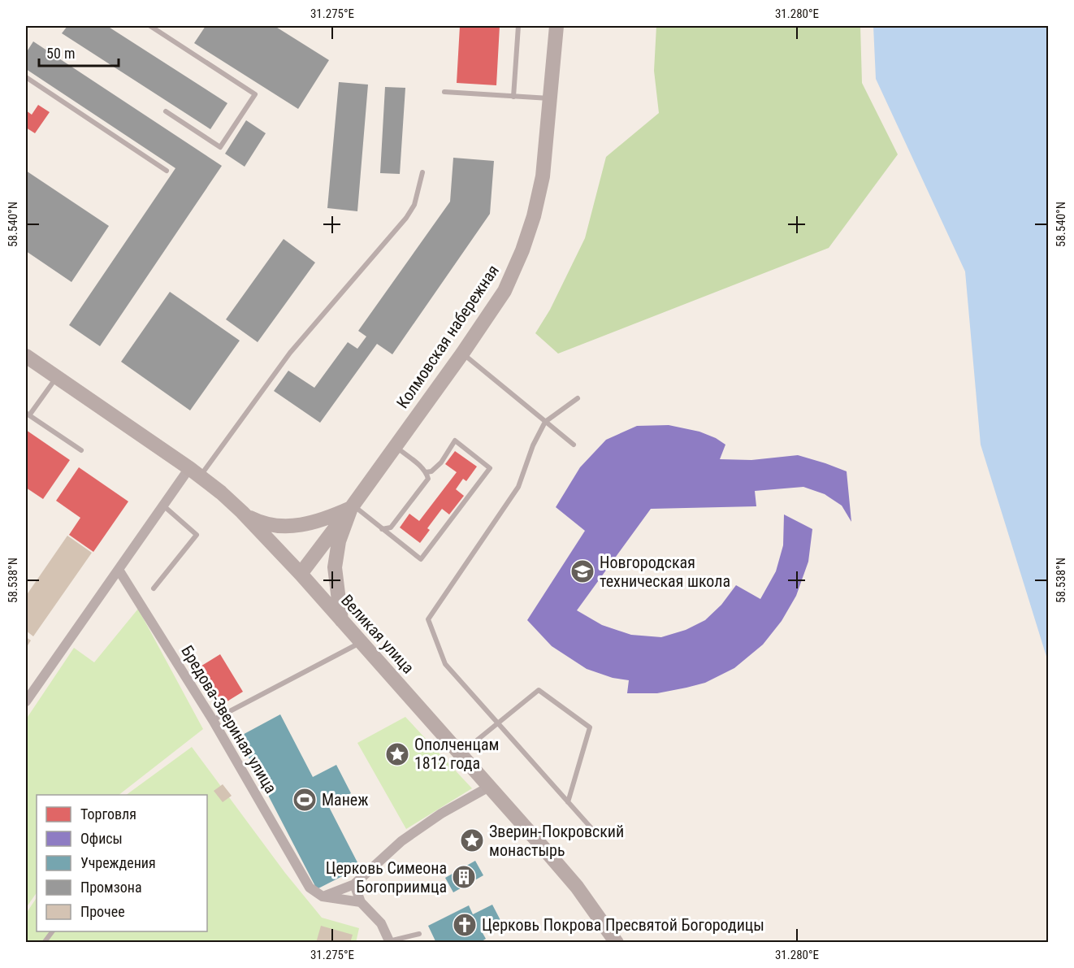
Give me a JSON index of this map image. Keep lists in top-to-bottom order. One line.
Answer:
{"streets":{"main road":["Колмовская набережная","Великая улица"],"street":["Бредова-Звериная улица"]},"crossings":[["Колмовская набережная","Великая улица"]],"places":{"school or university":["Новгородская техническая школа"],"place":["Ополченцам 1812 года","Зверин-Покровский монастырь"],"sports":["Манеж"],"building":["Церковь Симеона Богоприимца"],"church":["Церковь Покрова Пресвятой Богородицы"]},"legend":["Торговля","Офисы","Учреждения","Промзона","Прочее"],"scale_bar":"50 m","coordinates":["31.275°E","31.280°E","58.540°N","58.538°N"]}
